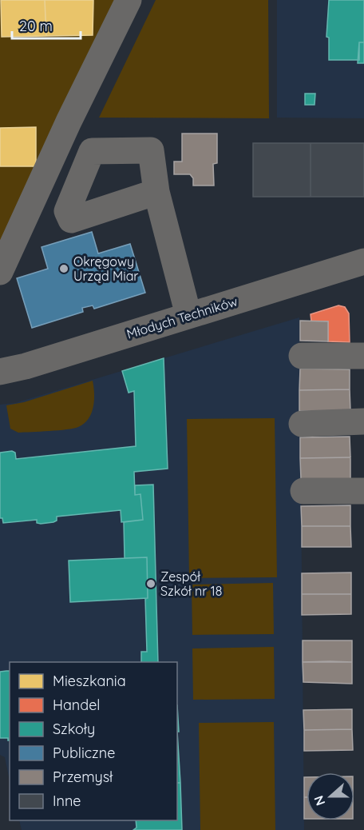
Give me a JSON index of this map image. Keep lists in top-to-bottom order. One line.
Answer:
{"streets":{"street":["Młodych Techników"]},"places":["Okręgowy Urząd Miar","Zespół Szkół nr 18"],"legend":["Mieszkania","Handel","Szkoły","Publiczne","Przemysł","Inne"],"scale_bar":"20 m","north":"left"}
